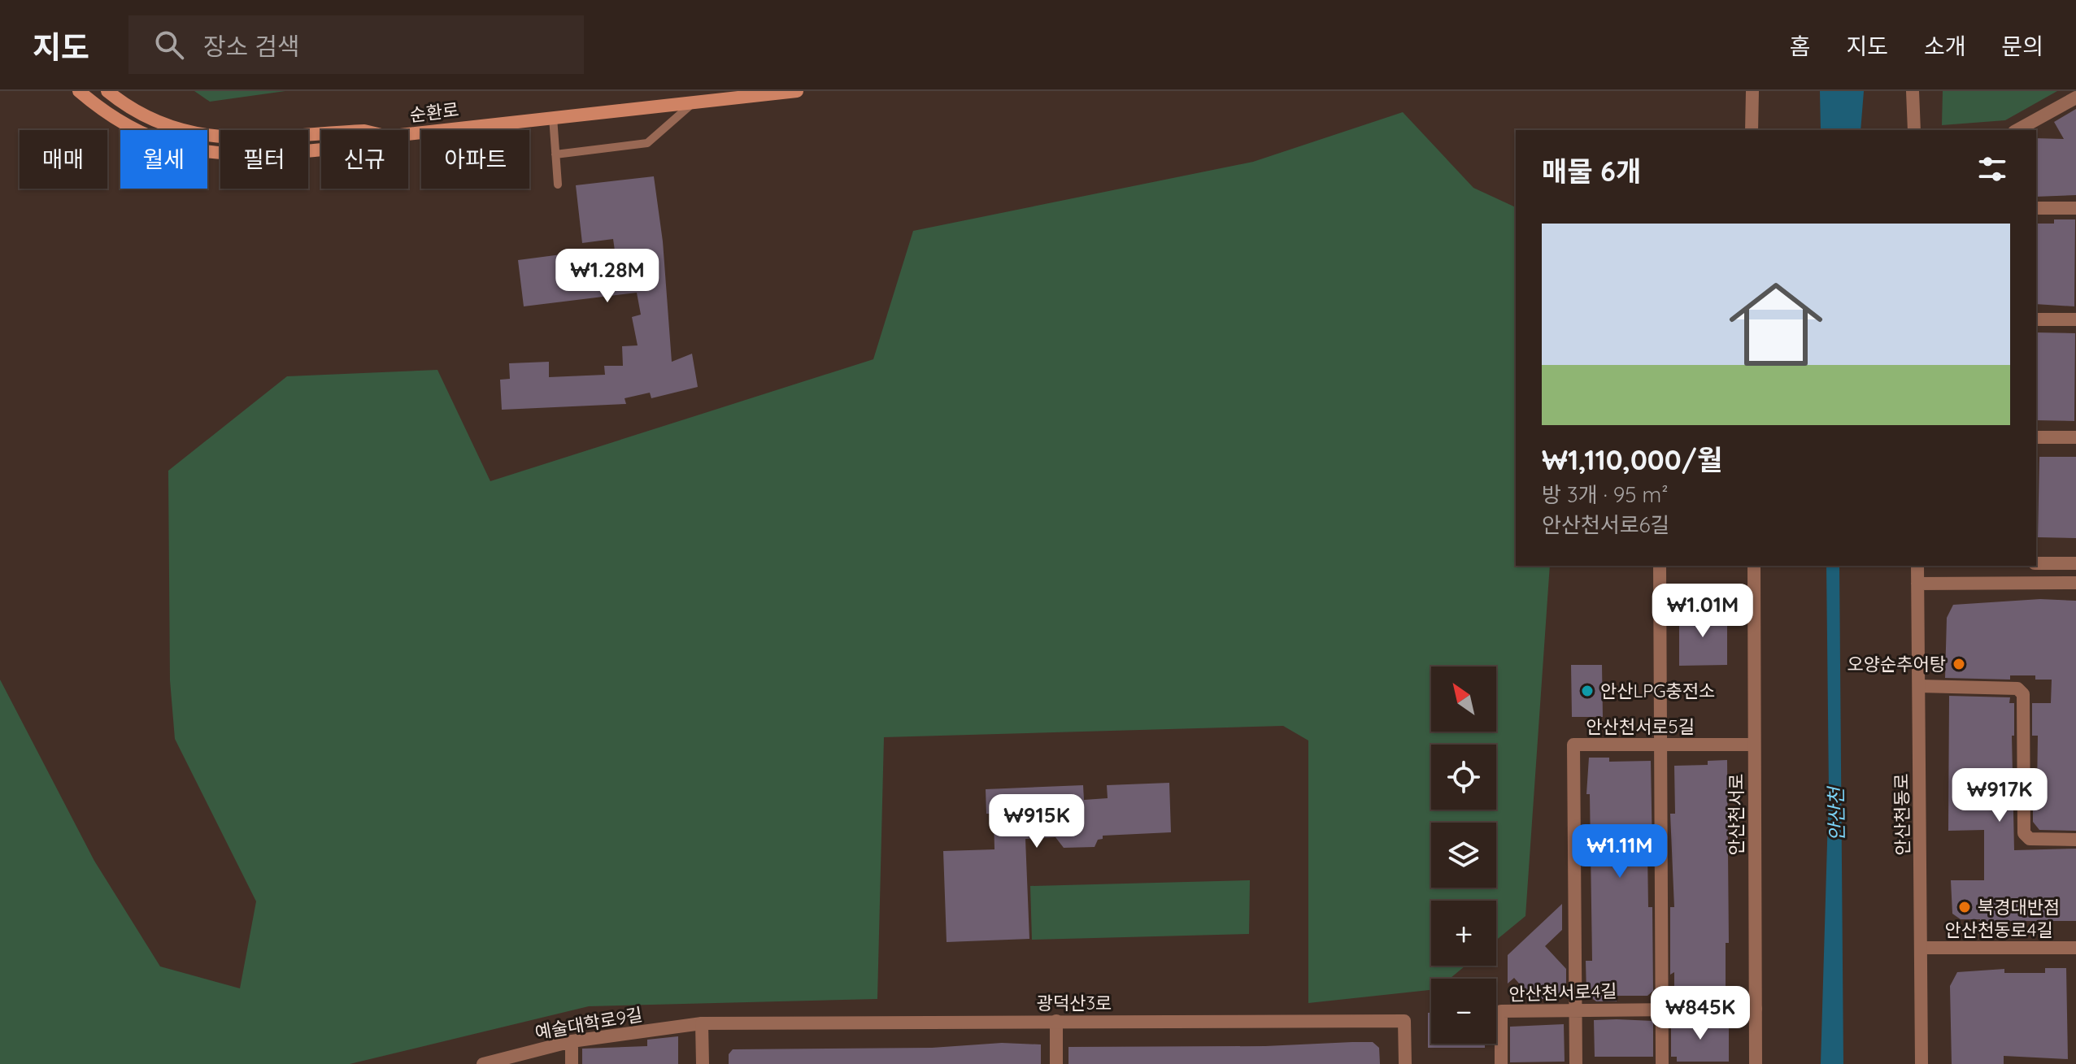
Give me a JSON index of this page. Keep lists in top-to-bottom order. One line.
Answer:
{"streets":{"main road":["순환로"],"street":["안산천서로5길","안산천서로","안산천동로","안산천동로4길","안산천서로4길","광덕산3로","예술대학로9길"]},"crossings":[["안산천서로5길","안산천서로"],["안산천서로5길","안산천서로4길"],["안산천서로","안산천서로4길"],["안산천동로","안산천동로4길"],["광덕산3로","예술대학로9길"]],"water":["안산천"],"places":["오양순추어탕","안산LPG충전소","북경대반점"],"north":"top left","page":{"header":"지도","search":"장소 검색","nav":["홈","지도","소개","문의"],"chip":["매매","월세","필터","신규","아파트"],"heading":"매물 6개","list":[{"name":"₩1,110,000/월","note":"방 3개 · 95 m² · 안산천서로6길"}],"price":["₩1.28M","₩1.01M","₩917K","₩915K","₩1.11M","₩845K"],"map_buttons":["+","−"]}}
